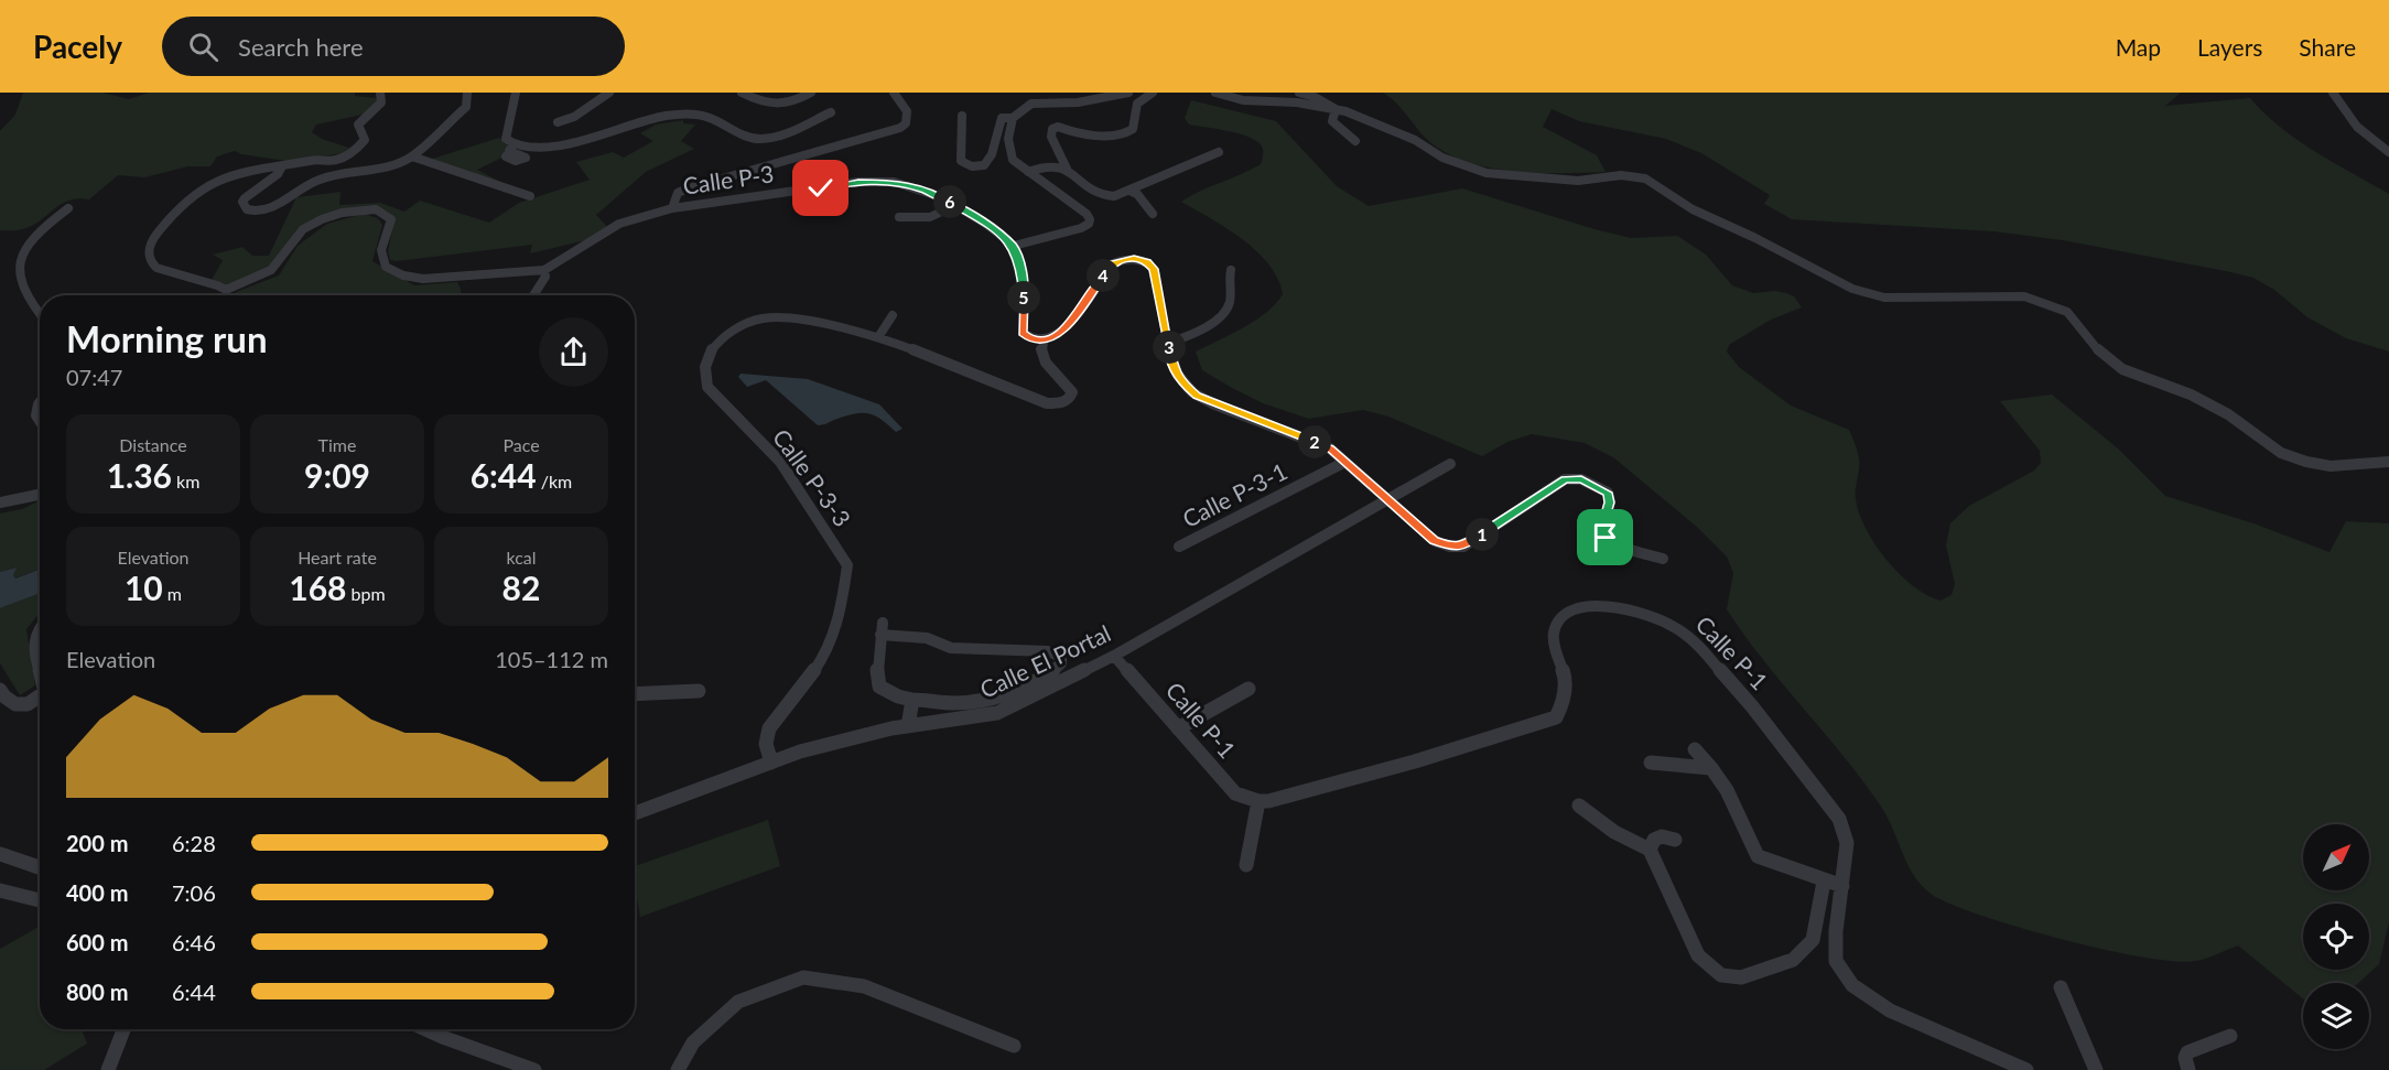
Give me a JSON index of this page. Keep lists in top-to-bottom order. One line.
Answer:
{"streets":{"street":["Calle P-3","Calle P-3-3","Calle P-3-1","Calle P-1","Calle El Portal"]},"crossings":[["Calle P-3-3","Calle El Portal"],["Calle P-1","Calle El Portal"]],"north":"top right","page":{"header":"Pacely","search":"Search here","nav":["Map","Layers","Share"],"pins":["6","4","5","3","2","1"],"heading":["Morning run","07:47"],"stats":[["Distance","1.36 km"],["Time","9:09"],["Pace","6:44 /km"],["Elevation","10 m"],["Heart rate","168 bpm"],["kcal","82"]],"chart":["Elevation","105–112 m"],"list":[{"name":"200 m","note":"6:28"},{"name":"400 m","note":"7:06"},{"name":"600 m","note":"6:46"},{"name":"800 m","note":"6:44"}]}}
